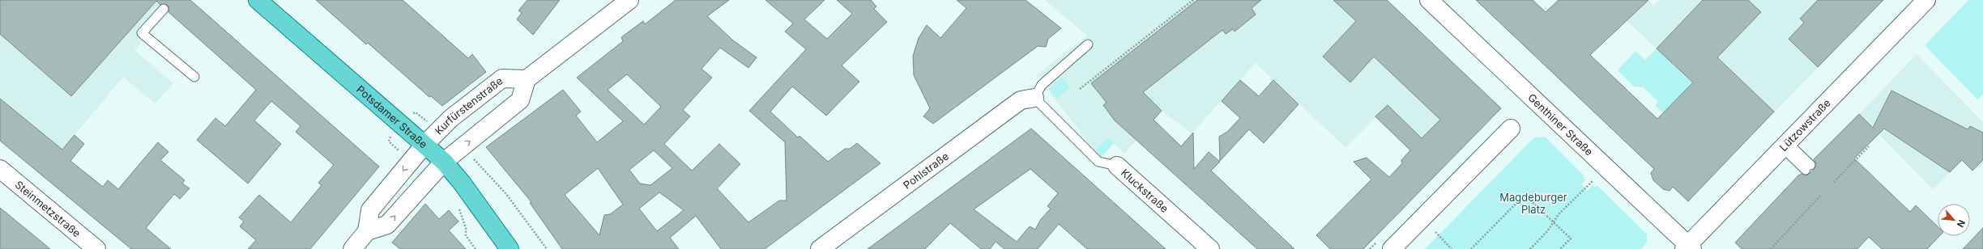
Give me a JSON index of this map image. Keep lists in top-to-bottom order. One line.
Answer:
{"streets":{"main road":["Potsdamer Straße"],"street":["Kurfürstenstraße","Genthiner Straße","Lützowstraße","Pohlstraße","Kluckstraße","Steinmetzstraße"]},"crossings":[["Kurfürstenstraße","Potsdamer Straße"],["Genthiner Straße","Lützowstraße"],["Pohlstraße","Kluckstraße"]],"parks":["Magdeburger Platz"],"north":"bottom right"}
